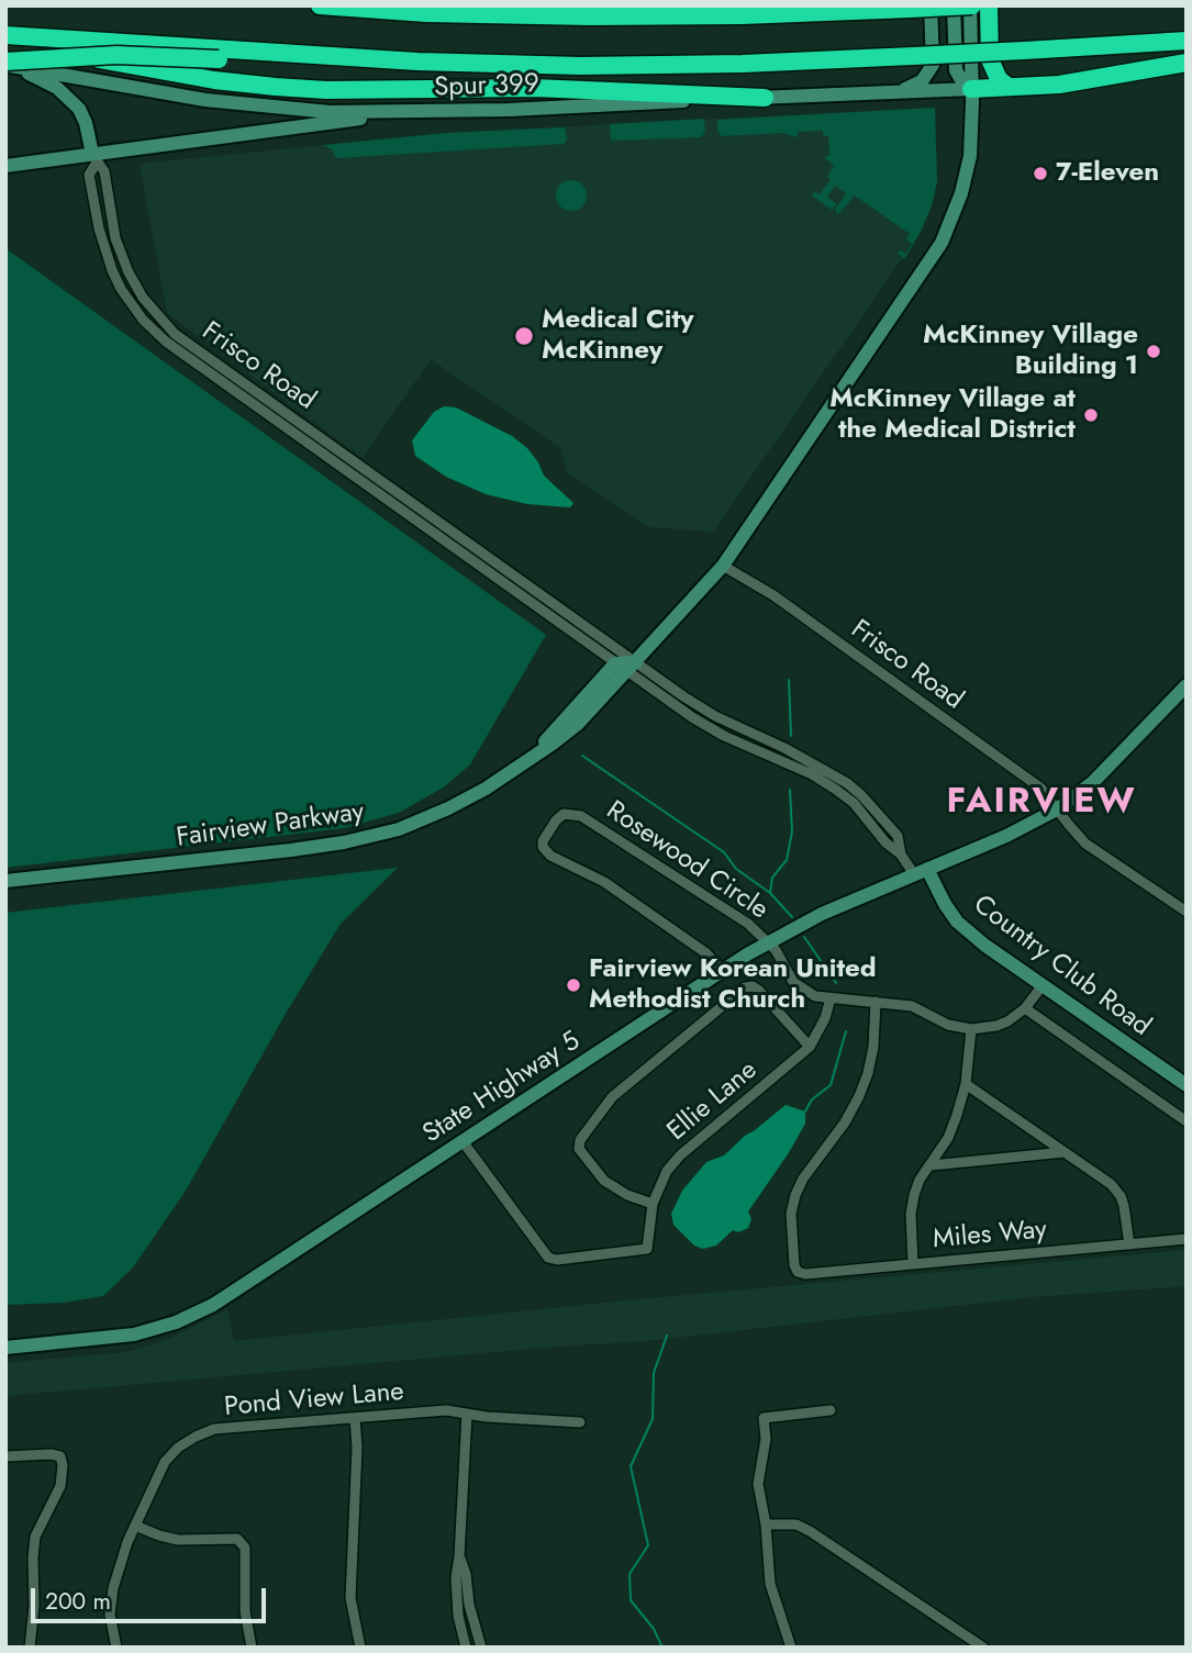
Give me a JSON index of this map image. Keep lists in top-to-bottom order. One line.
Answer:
{"streets":{"main road":["Spur 399","Fairview Parkway","Country Club Road","State Highway 5"],"street":["Frisco Road","Rosewood Circle","Ellie Lane","Miles Way","Pond View Lane"]},"crossings":[["Spur 399","Fairview Parkway"],["Frisco Road","Fairview Parkway"],["Frisco Road","State Highway 5"],["Rosewood Circle","State Highway 5"],["Country Club Road","State Highway 5"],["State Highway 5","Ellie Lane"]],"districts":["FAIRVIEW"],"places":["7-Eleven","Medical City McKinney","McKinney Village Building 1","McKinney Village at the Medical District","Fairview Korean United Methodist Church"],"scale_bar":"200 m"}
